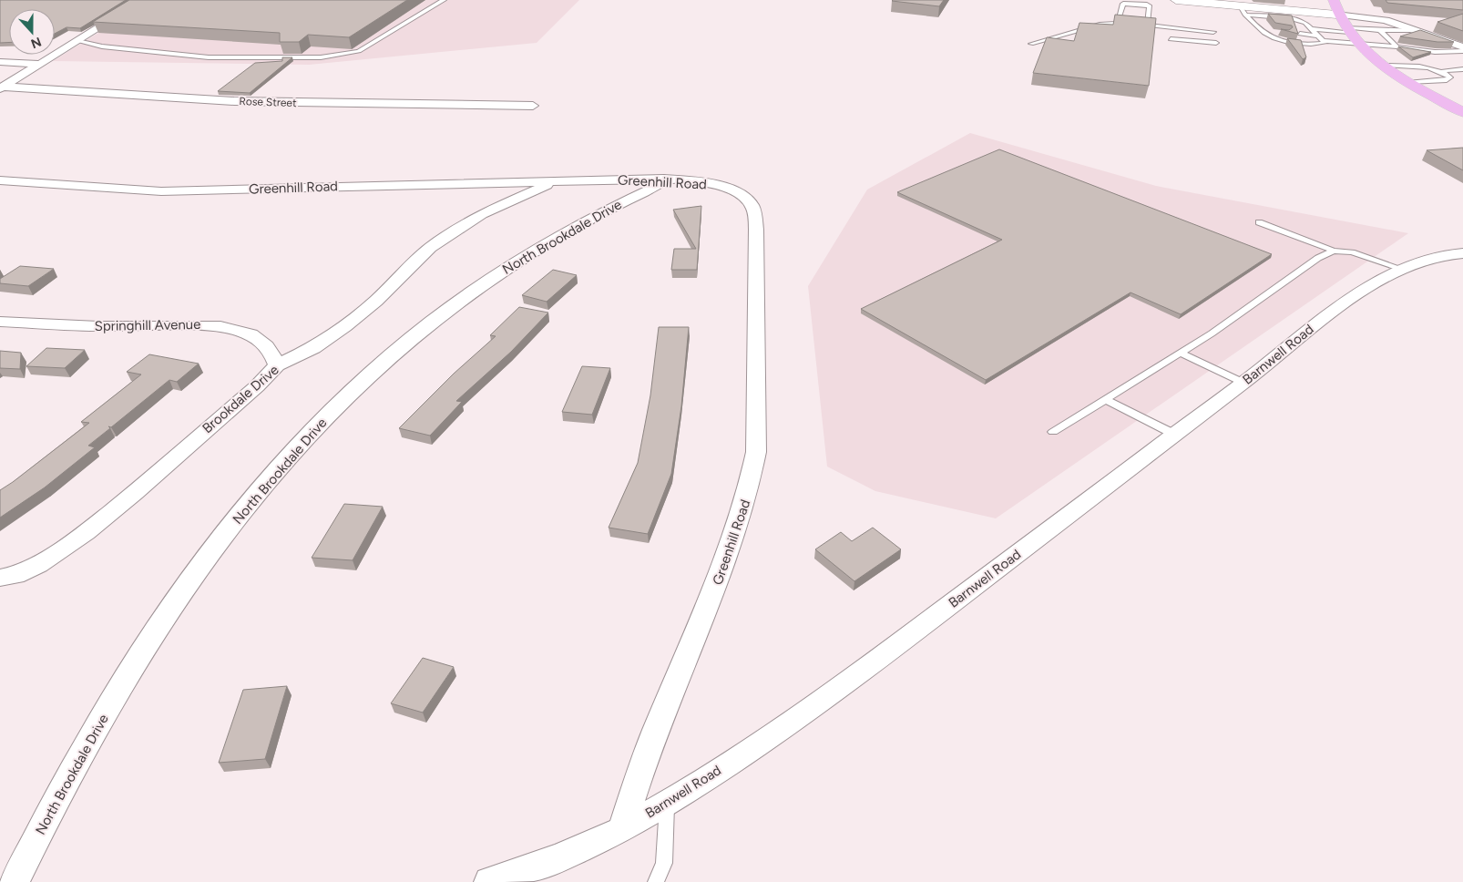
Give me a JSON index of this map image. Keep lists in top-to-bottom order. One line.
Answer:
{"streets":{"street":["Rose Street","Greenhill Road","North Brookdale Drive","Springhill Avenue","Barnwell Road","Brookdale Drive"]},"crossings":[["Greenhill Road","North Brookdale Drive"],["Greenhill Road","Barnwell Road"],["Greenhill Road","Brookdale Drive"],["Springhill Avenue","Brookdale Drive"]],"north":"bottom"}
